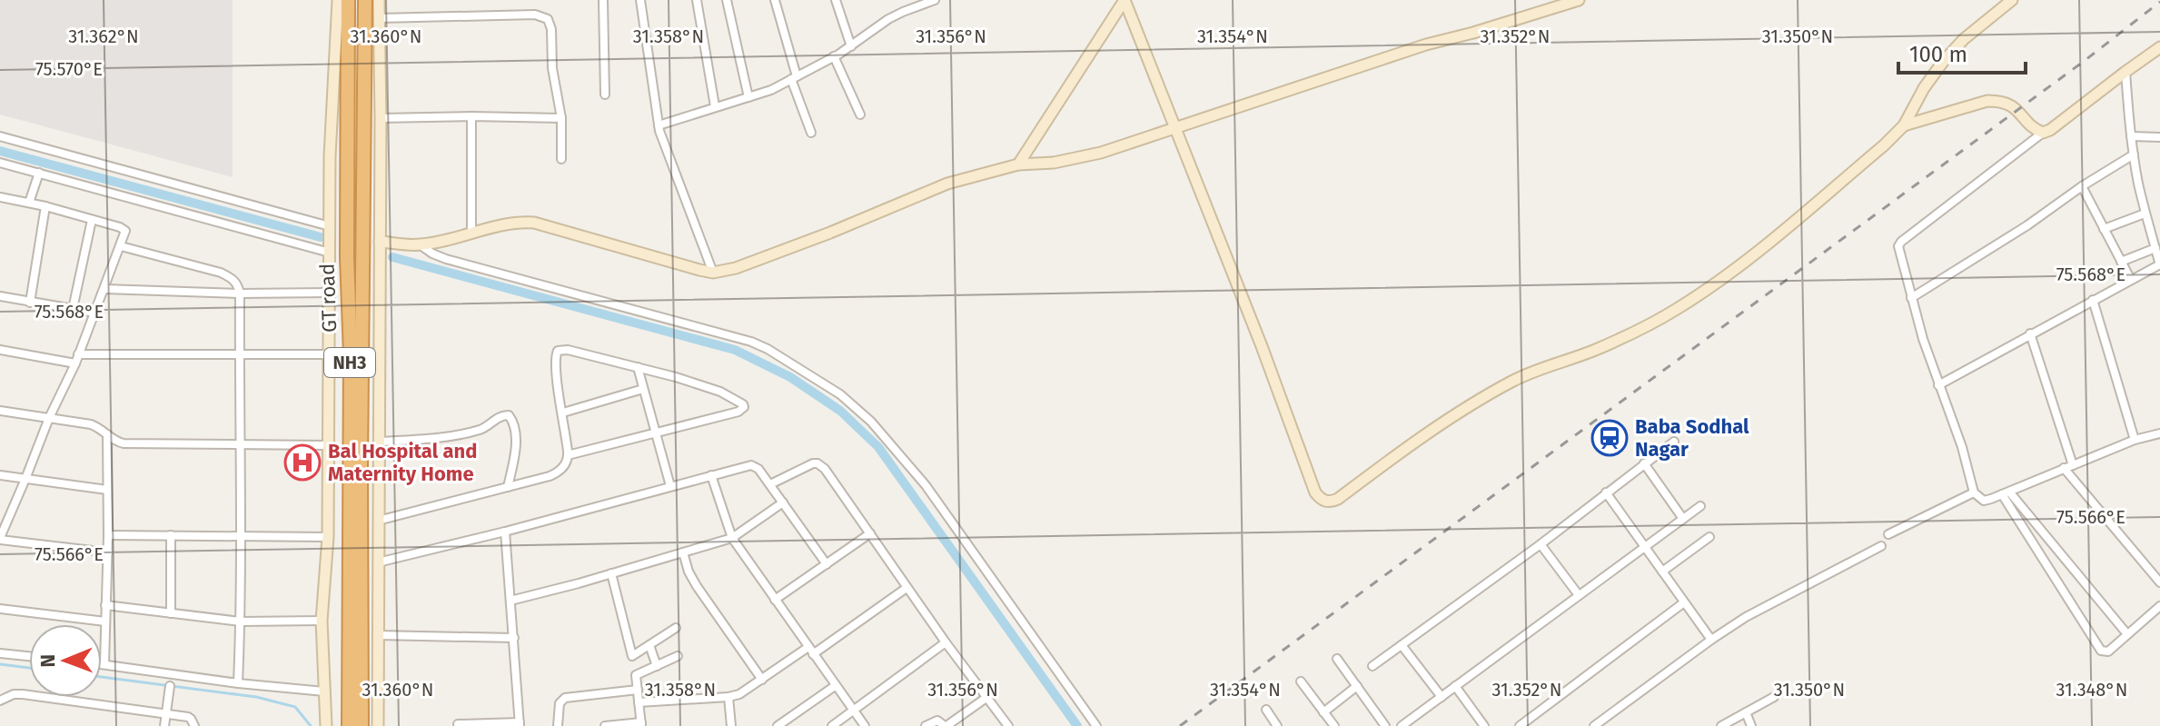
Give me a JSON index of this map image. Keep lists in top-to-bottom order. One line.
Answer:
{"streets":{"highway":["GT road","NH3"]},"places":{"station":["Baba Sodhal Nagar"],"hospital":["Bal Hospital and Maternity Home"]},"scale_bar":"100 m","north":"left","coordinates":["31.362°N","31.360°N","31.358°N","31.356°N","31.354°N","31.352°N","31.350°N","75.570°E","75.568°E","75.566°E","31.348°N"]}
